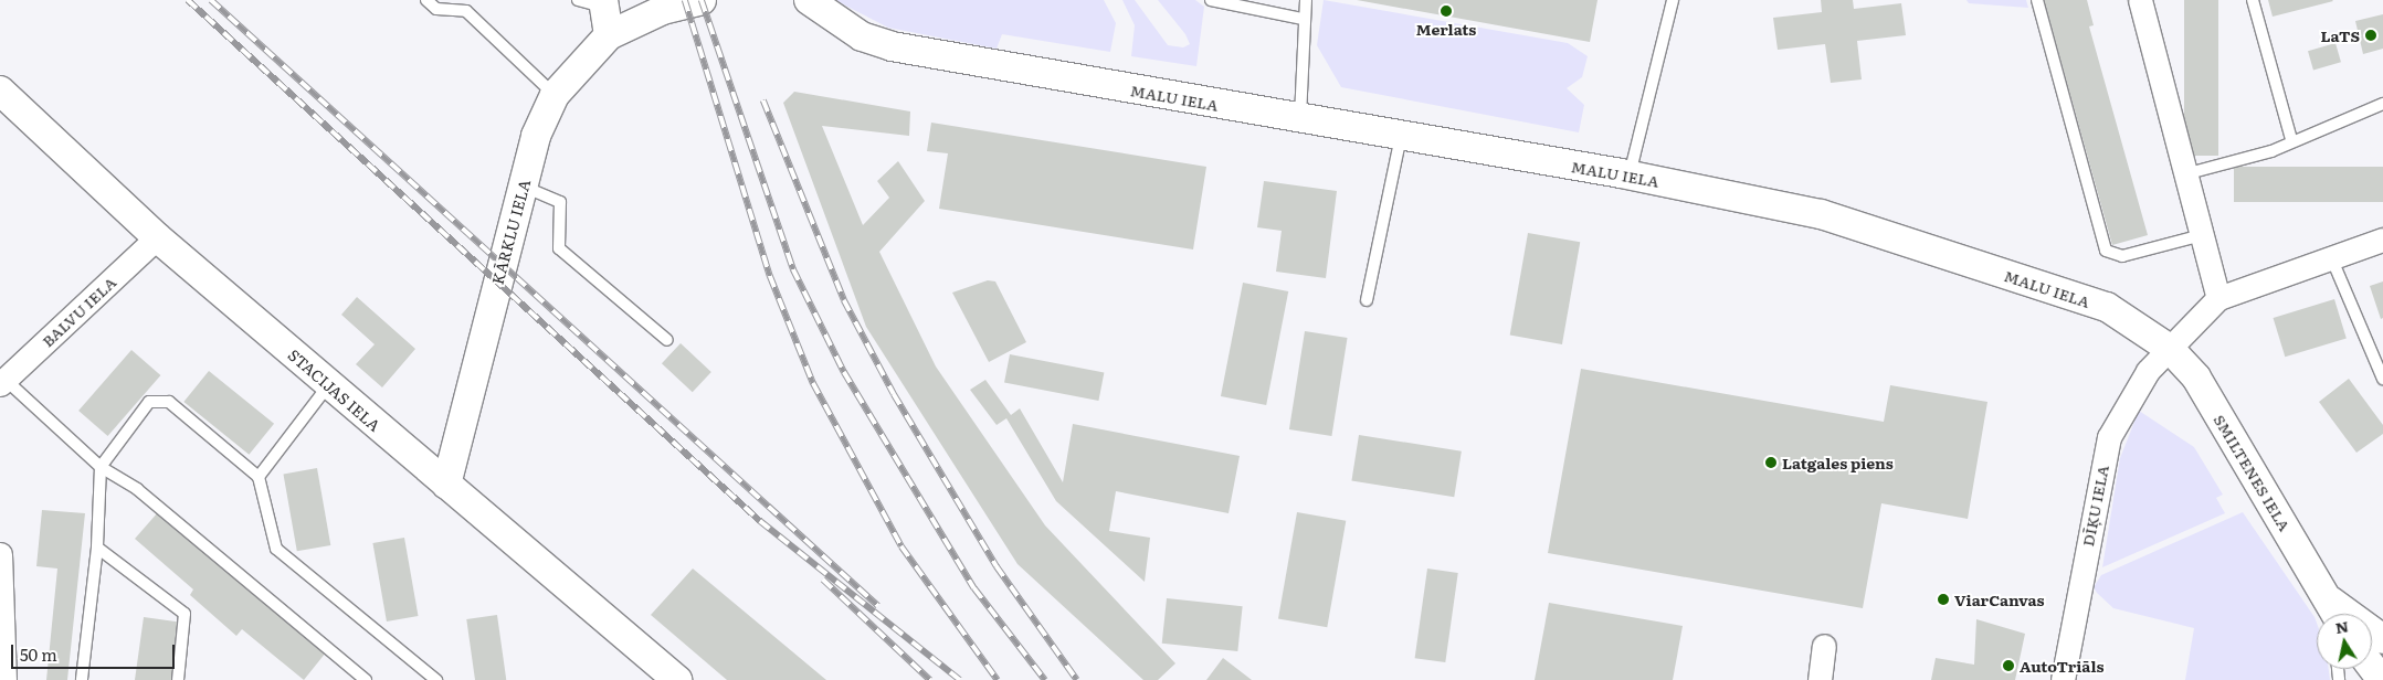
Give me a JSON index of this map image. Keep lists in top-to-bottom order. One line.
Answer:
{"streets":{"street":["MALU IELA","KĀRKLU IELA","BALVU IELA","STACIJAS IELA","SMILTENES IELA","DĪĶU IELA"]},"crossings":[["MALU IELA","SMILTENES IELA"],["MALU IELA","DĪĶU IELA"],["KĀRKLU IELA","STACIJAS IELA"],["BALVU IELA","STACIJAS IELA"],["SMILTENES IELA","DĪĶU IELA"]],"places":["Merlats","LaTS","Latgales piens","ViarCanvas","AutoTriāls"],"scale_bar":"50 m","north":"top"}
